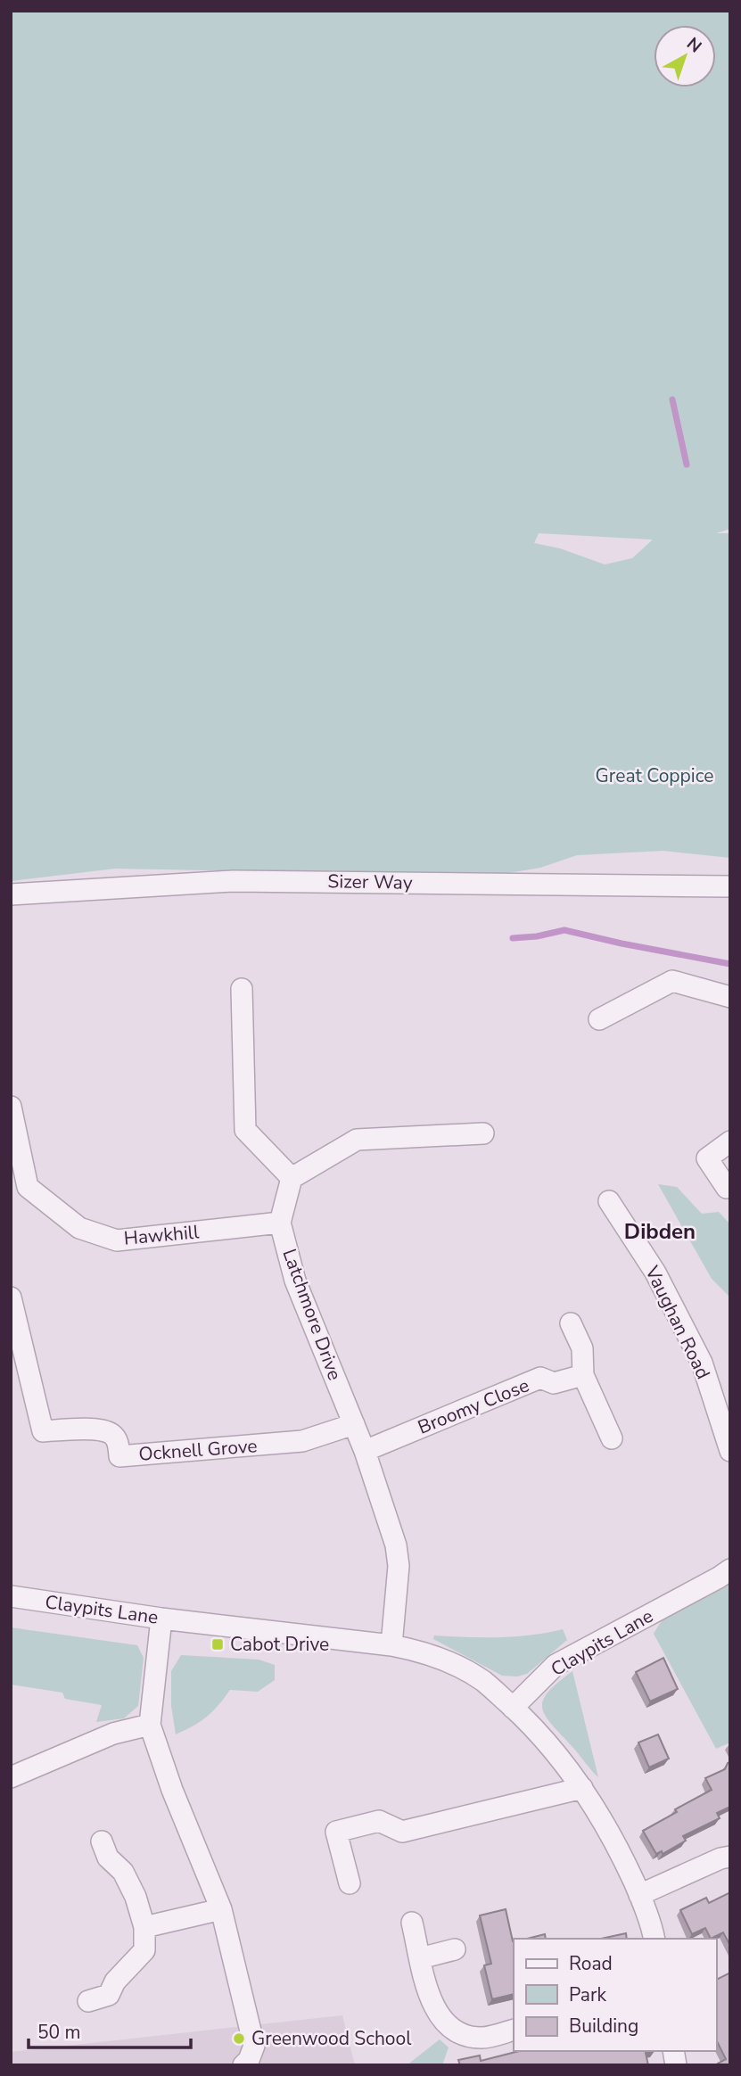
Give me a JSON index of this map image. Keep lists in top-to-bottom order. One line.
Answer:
{"streets":{"street":["Sizer Way","Hawkhill","Latchmore Drive","Vaughan Road","Broomy Close","Ocknell Grove","Claypits Lane"]},"crossings":[["Hawkhill","Latchmore Drive"],["Latchmore Drive","Broomy Close"],["Latchmore Drive","Ocknell Grove"],["Latchmore Drive","Claypits Lane"]],"districts":["Dibden"],"parks":["Great Coppice"],"places":{"transit":["Cabot Drive"],"other":["Greenwood School"]},"legend":["Road","Park","Building"],"scale_bar":"50 m","north":"top right"}
